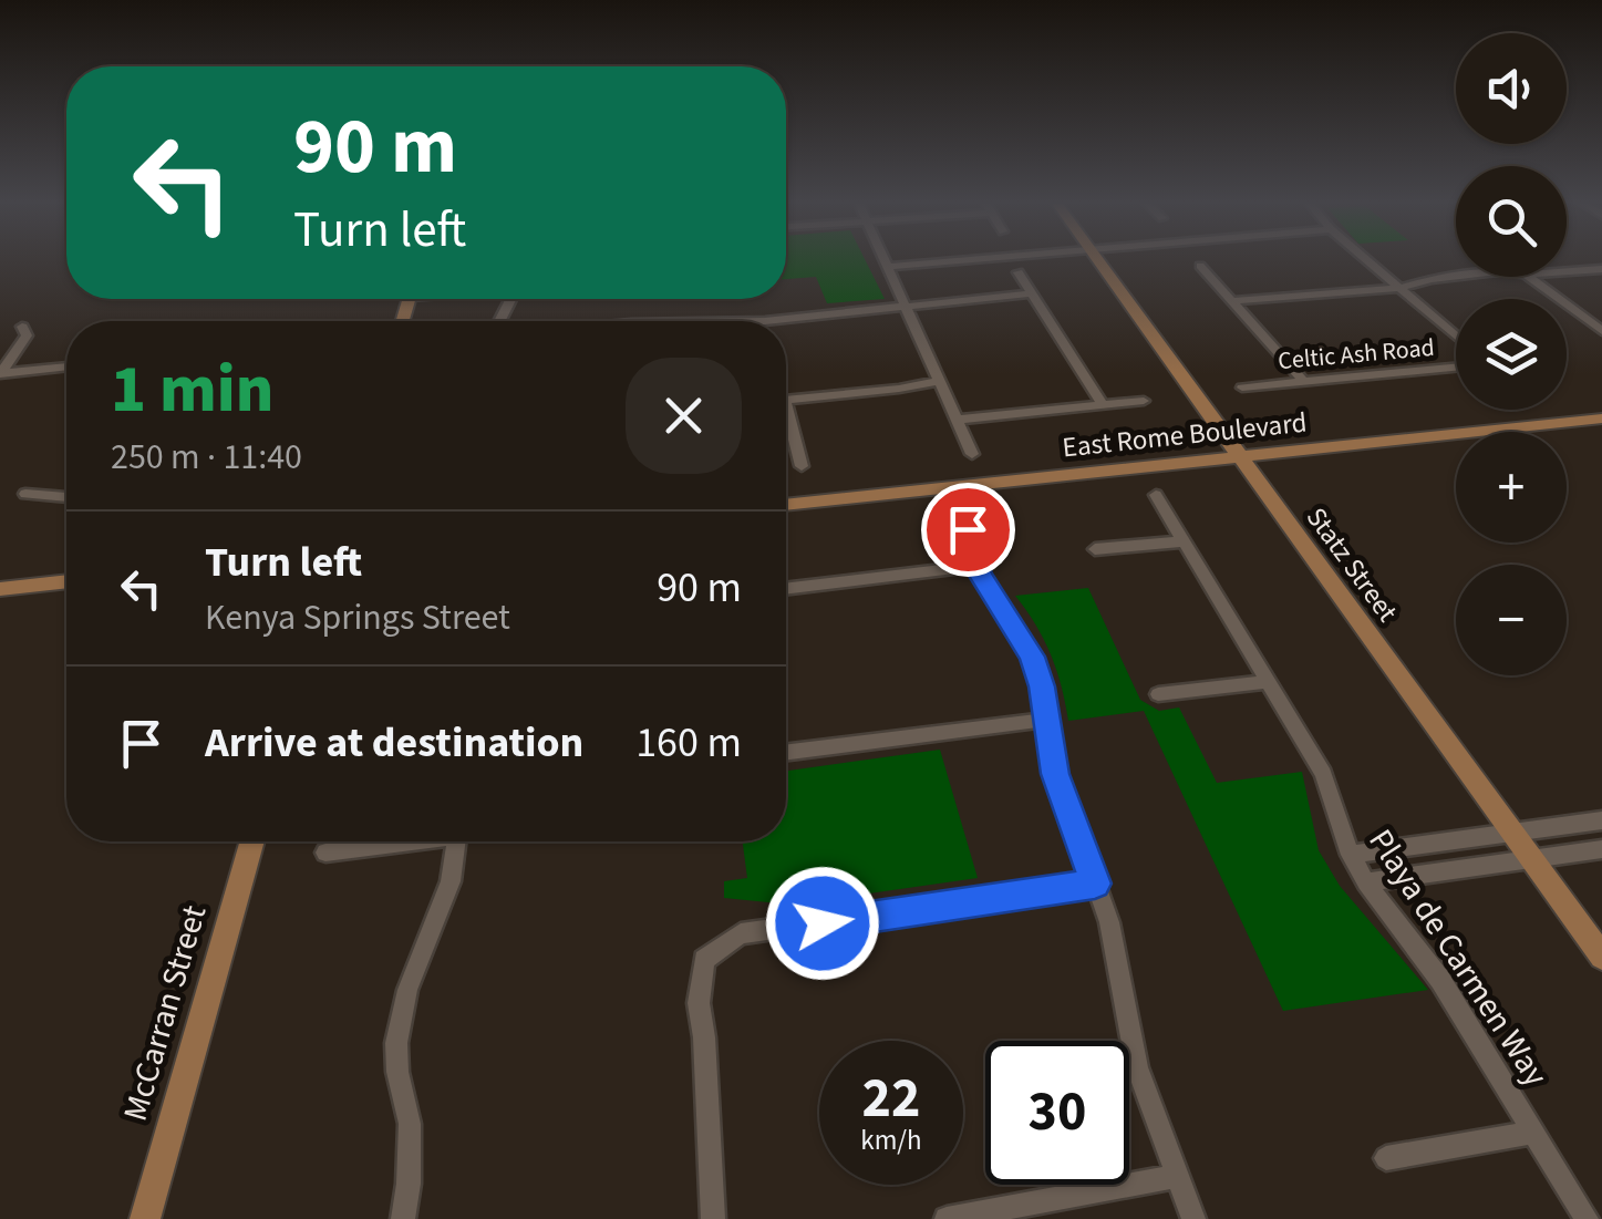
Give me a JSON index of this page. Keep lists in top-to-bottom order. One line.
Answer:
{"streets":{"street":["Celtic Ash Road","East Rome Boulevard","Statz Street","Playa de Carmen Way","McCarran Street"]},"crossings":[["East Rome Boulevard","Statz Street"]],"page":{"map_buttons":["+","−"],"turn":["90 m","Turn left"],"heading":["1 min","250 m · 11:40"],"list":[{"name":"Turn left","note":"Kenya Springs Street","value":"90 m"},{"name":"Arrive at destination","value":"160 m"}],"speed":"22 km/h","limit":"30"}}
